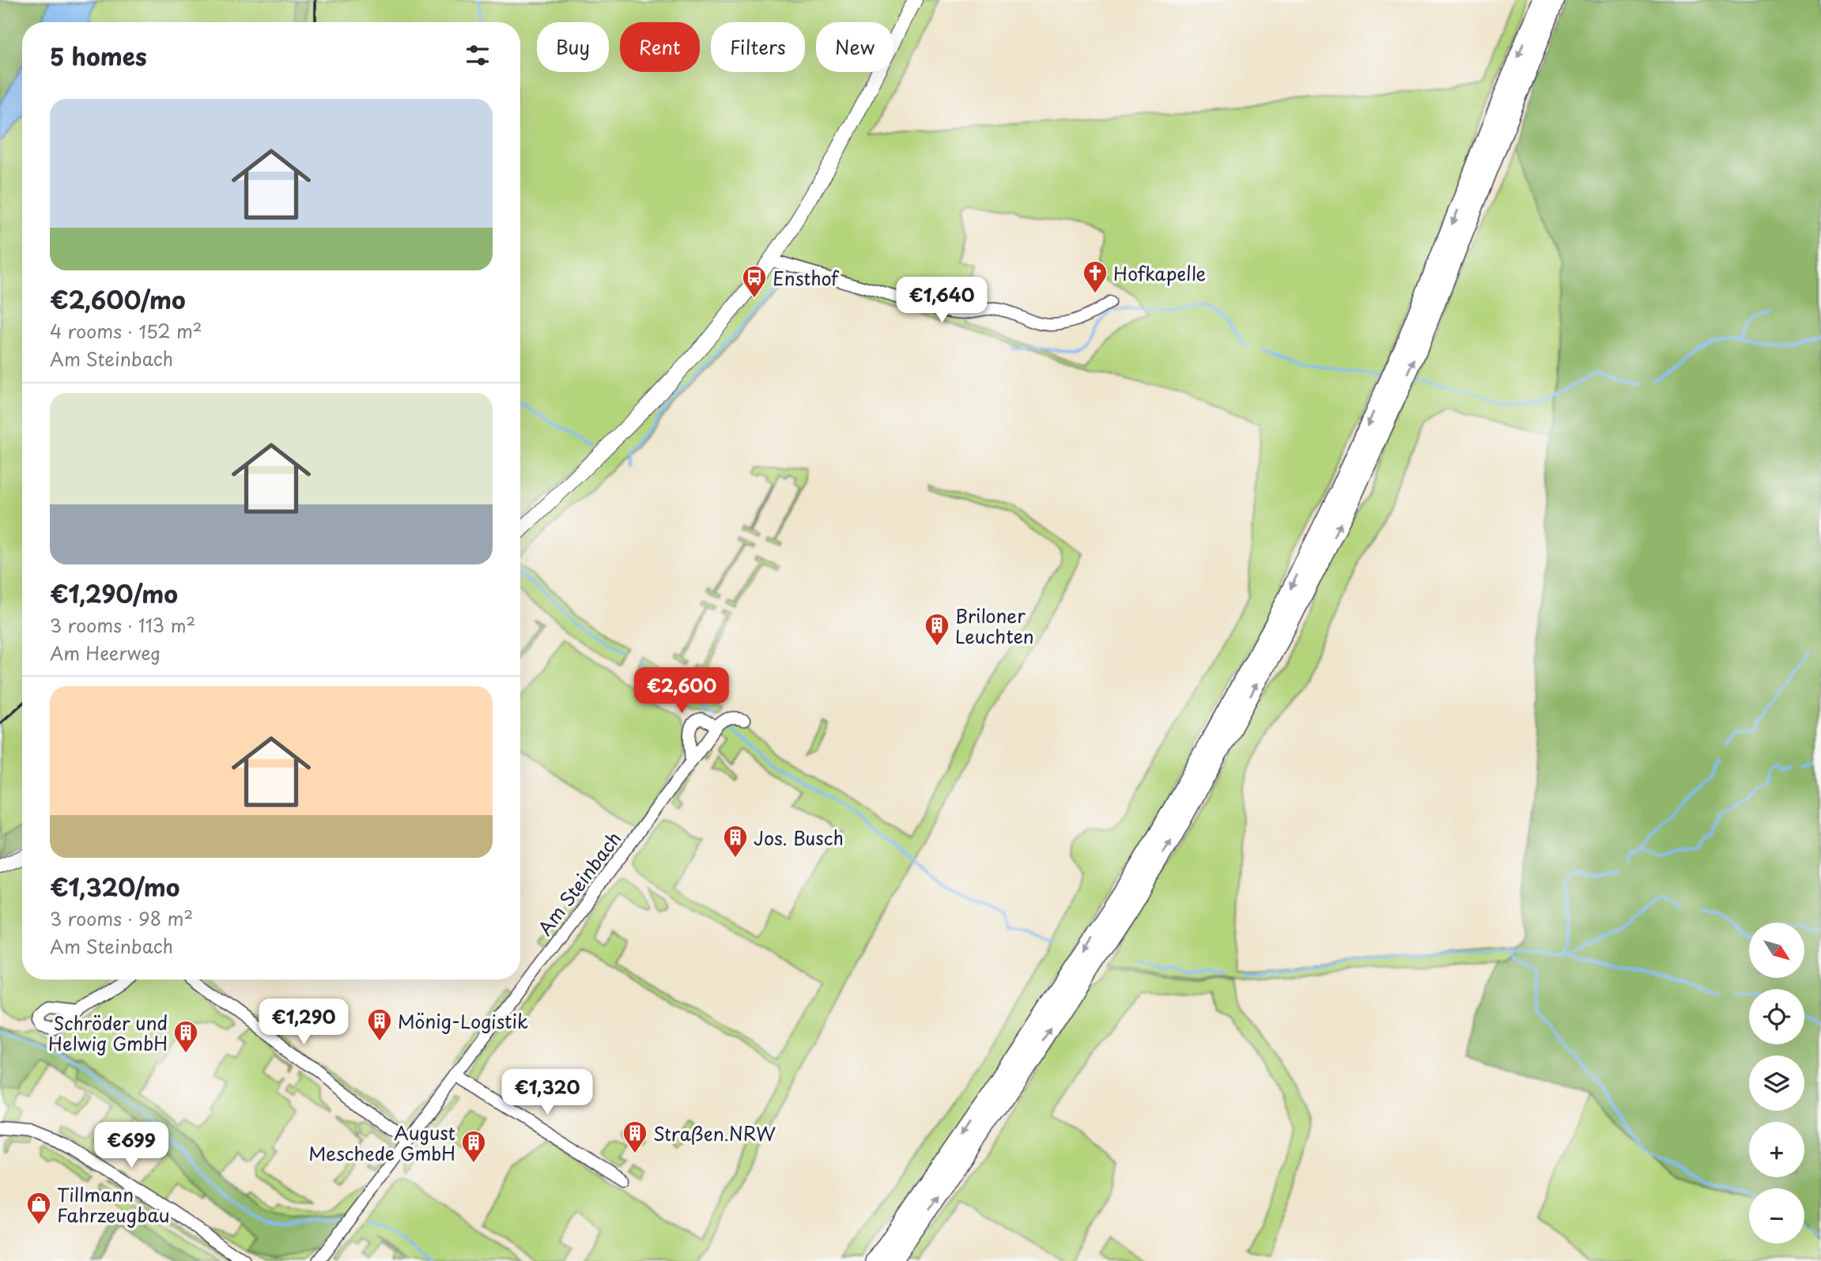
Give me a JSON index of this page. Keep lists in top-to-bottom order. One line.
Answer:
{"streets":{"street":["Am Steinbach"]},"places":{"church":["Hofkapelle"],"bus stop":["Ensthof"],"building":["Briloner Leuchten","Jos. Busch","Mönig-Logistik","Schröder und Helwig GmbH","Straßen.NRW","August Meschede GmbH"],"shop":["Tillmann Fahrzeugbau"]},"north":"bottom right","page":{"chip":["Buy","Rent","Filters","New"],"heading":"5 homes","list":[{"name":"€2,600/mo","note":"4 rooms · 152 m² · Am Steinbach"},{"name":"€1,290/mo","note":"3 rooms · 113 m² · Am Heerweg"},{"name":"€1,320/mo","note":"3 rooms · 98 m² · Am Steinbach"}],"price":["€1,640","€2,600","€1,290","€1,320","€699"],"map_buttons":["+","−"]}}
